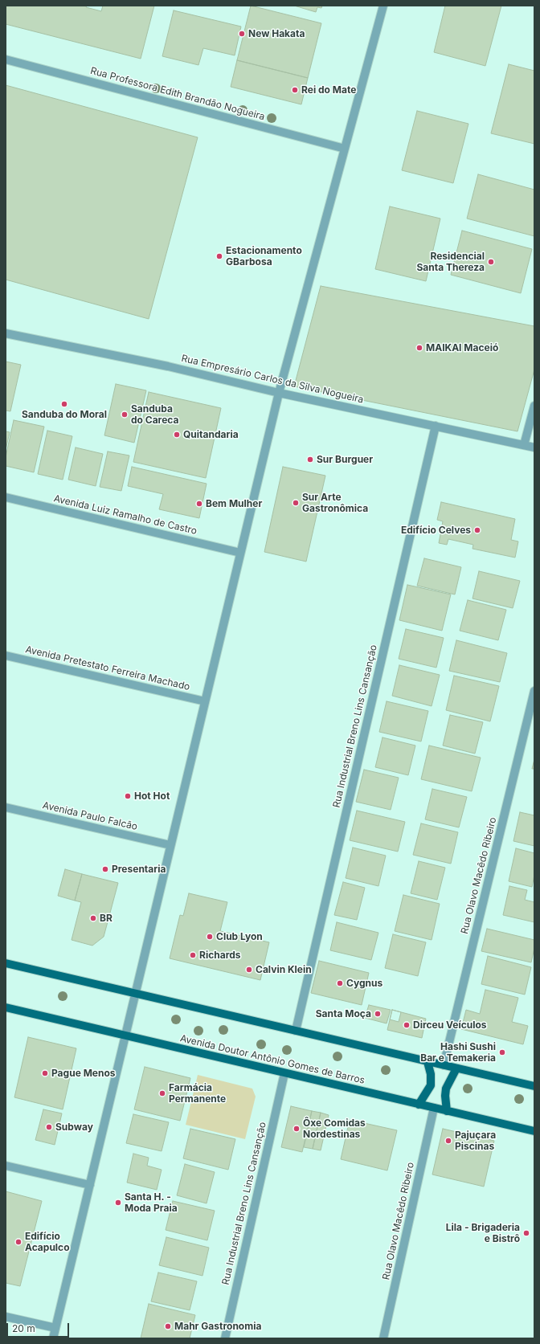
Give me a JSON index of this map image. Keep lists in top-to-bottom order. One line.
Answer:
{"streets":{"main road":["Avenida Doutor Antônio Gomes de Barros"],"street":["Rua Professora Edith Brandão Nogueira","Rua Empresário Carlos da Silva Nogueira","Avenida Luiz Ramalho de Castro","Avenida Pretestato Ferreira Machado","Rua Industrial Breno Lins Cansanção","Avenida Paulo Falcão","Rua Olavo Macêdo Ribeiro"]},"crossings":[["Rua Empresário Carlos da Silva Nogueira","Rua Industrial Breno Lins Cansanção"],["Rua Industrial Breno Lins Cansanção","Avenida Doutor Antônio Gomes de Barros"],["Rua Olavo Macêdo Ribeiro","Avenida Doutor Antônio Gomes de Barros"]],"places":["New Hakata","Rei do Mate","Estacionamento GBarbosa","Residencial Santa Thereza","MAIKAI Maceió","Sanduba do Moral","Sanduba do Careca","Quitandaria","Sur Burguer","Sur Arte Gastronômica","Bem Mulher","Edifício Celves","Hot Hot","Presentaria","BR","Club Lyon","Richards","Calvin Klein","Cygnus","Santa Moça","Dirceu Veículos","Hashi Sushi Bar e Temakeria","Pague Menos","Farmácia Permanente","Subway","Ôxe Comidas Nordestinas","Pajuçara Piscinas","Santa H. - Moda Praia","Lila - Brigaderia e Bistrô","Edifício Acapulco","Mahr Gastronomia"],"scale_bar":"20 m"}
